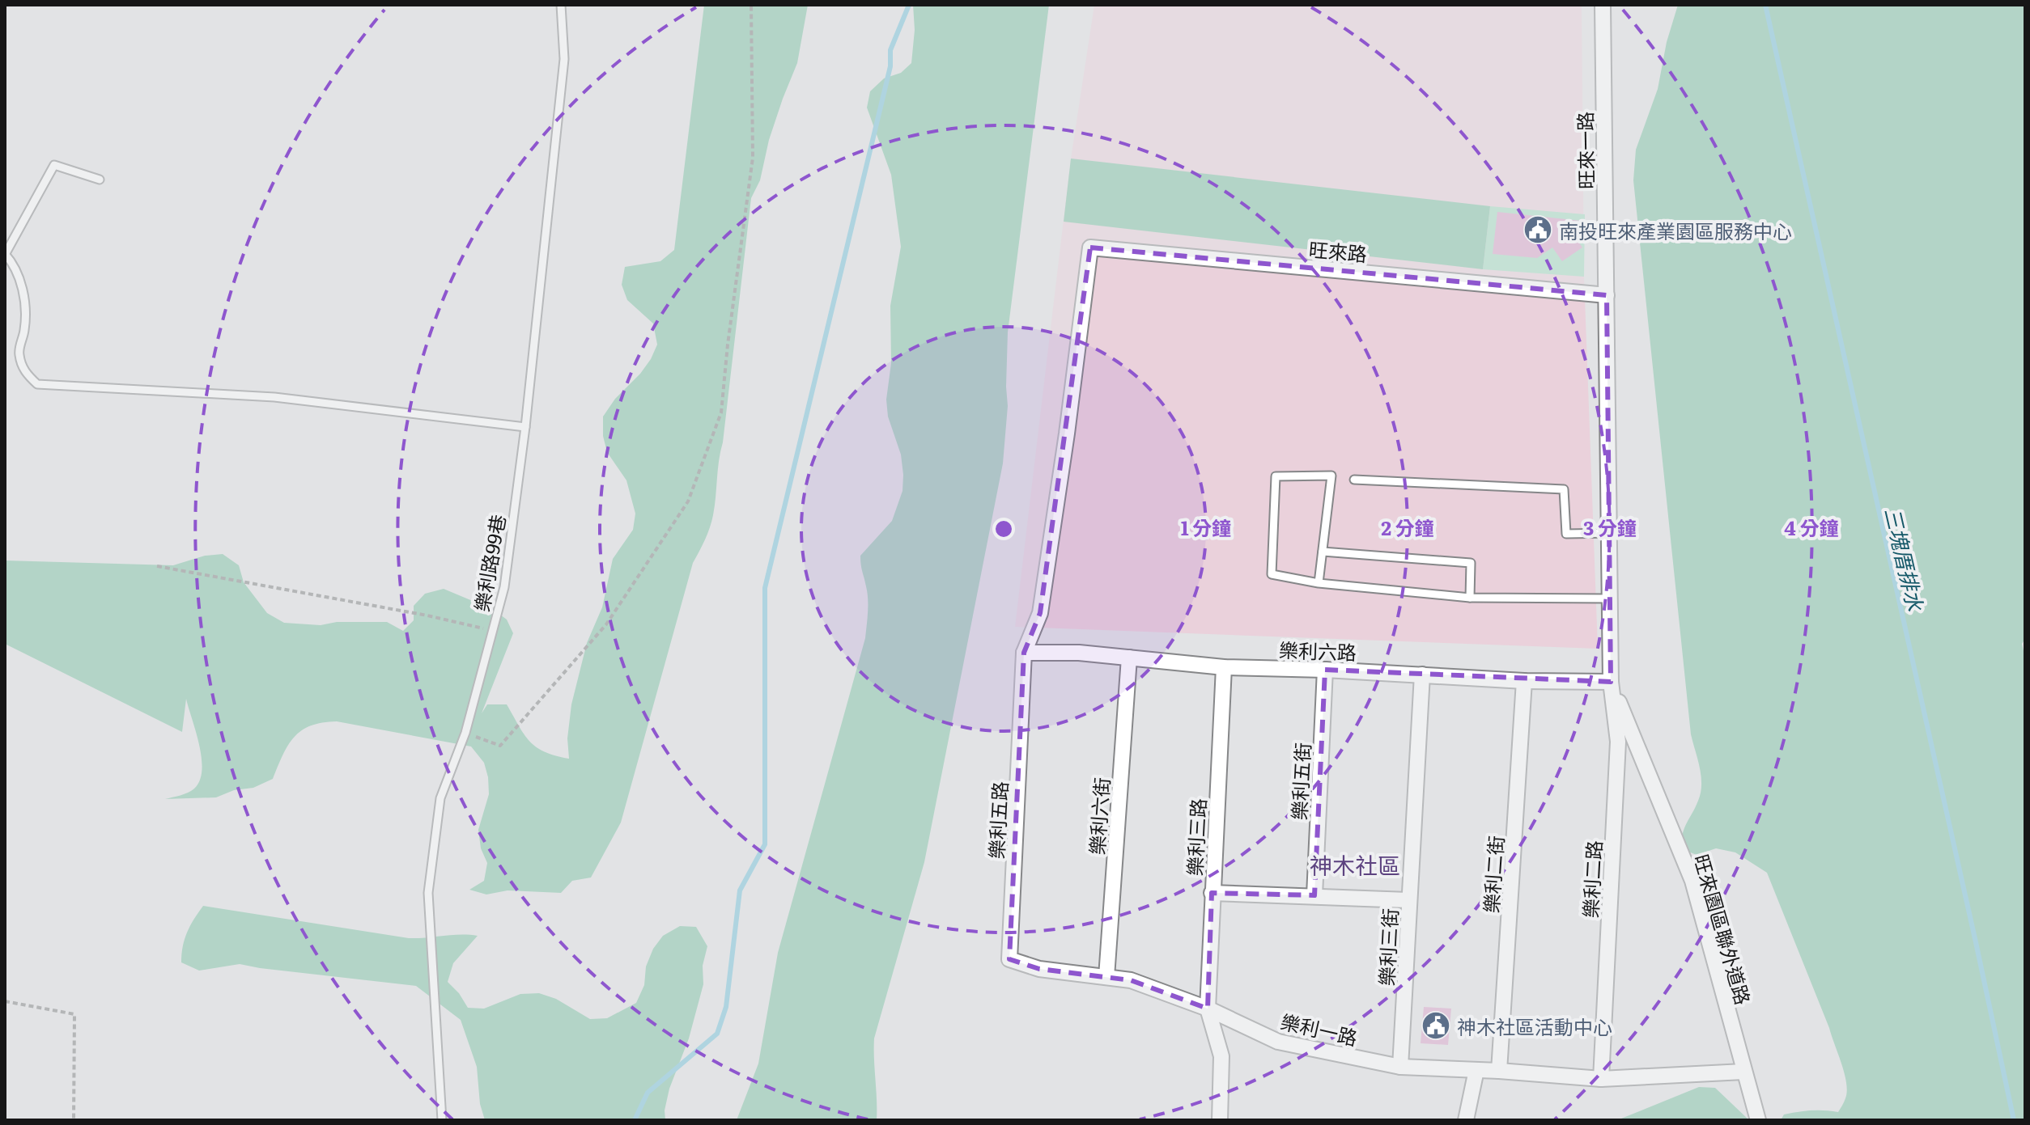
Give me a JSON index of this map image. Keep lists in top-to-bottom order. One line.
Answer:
{"streets":{"street":["旺來一路","旺來路","樂利六路","樂利五街","樂利六街","樂利五路","樂利三路","樂利二街","樂利二路","旺來園區聯外道路","樂利三街","樂利一路"],"lane":["樂利路99巷"]},"crossings":[["旺來一路","旺來路"],["旺來路","樂利六路"],["旺來路","樂利五路"],["樂利六路","樂利五街"],["樂利六路","樂利六街"],["樂利六路","樂利五路"],["樂利六路","樂利三路"],["樂利六路","樂利二街"],["樂利六路","樂利二路"],["樂利六路","旺來園區聯外道路"],["樂利六路","樂利三街"],["樂利六街","樂利一路"],["樂利五路","樂利一路"],["樂利三路","樂利一路"],["樂利二街","樂利一路"],["樂利二路","旺來園區聯外道路"],["樂利二路","樂利一路"],["旺來園區聯外道路","樂利一路"],["樂利三街","樂利一路"]],"districts":["神木社區"],"water":["三塊厝排水"],"places":{"public building":["南投旺來產業園區服務中心","神木社區活動中心"]},"rings":["1 分鐘","2 分鐘","3 分鐘","4 分鐘"]}
